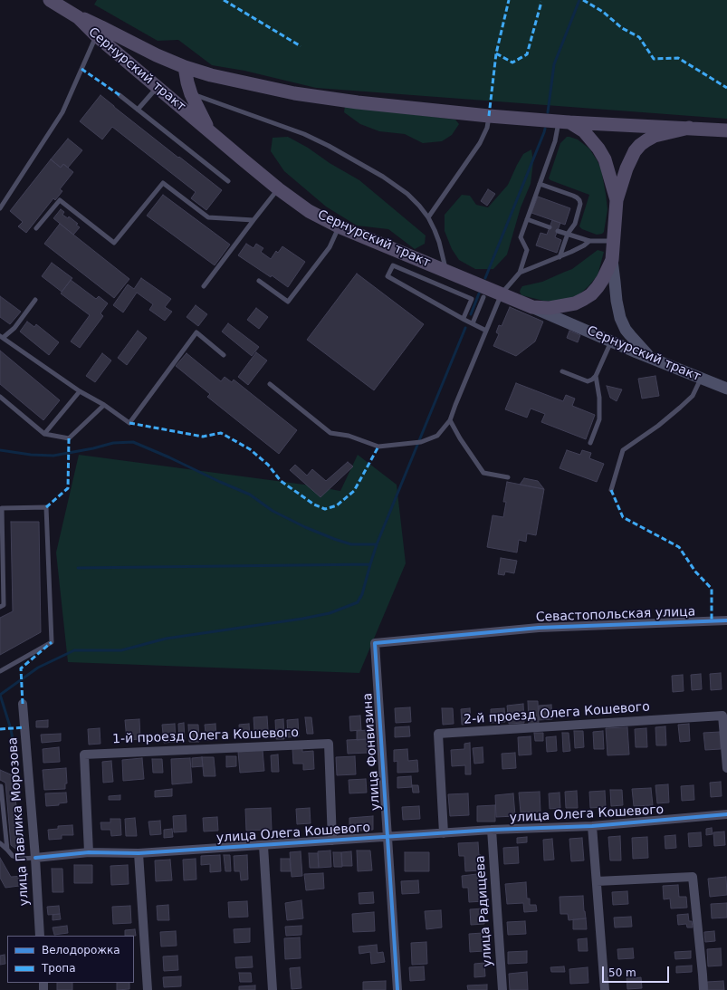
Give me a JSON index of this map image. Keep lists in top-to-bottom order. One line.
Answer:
{"streets":{"main road":["Сернурский тракт"],"street":["Севастопольская улица","2-й проезд Олега Кошевого","1-й проезд Олега Кошевого","улица Фонвизина","улица Олега Кошевого","улица Павлика Морозова","улица Радищева"]},"crossings":[["Севастопольская улица","улица Фонвизина"],["2-й проезд Олега Кошевого","улица Олега Кошевого"],["1-й проезд Олега Кошевого","улица Олега Кошевого"],["улица Фонвизина","улица Олега Кошевого"],["улица Олега Кошевого","улица Павлика Морозова"],["улица Олега Кошевого","улица Радищева"]],"legend":["Велодорожка","Тропа"],"scale_bar":"50 m"}
